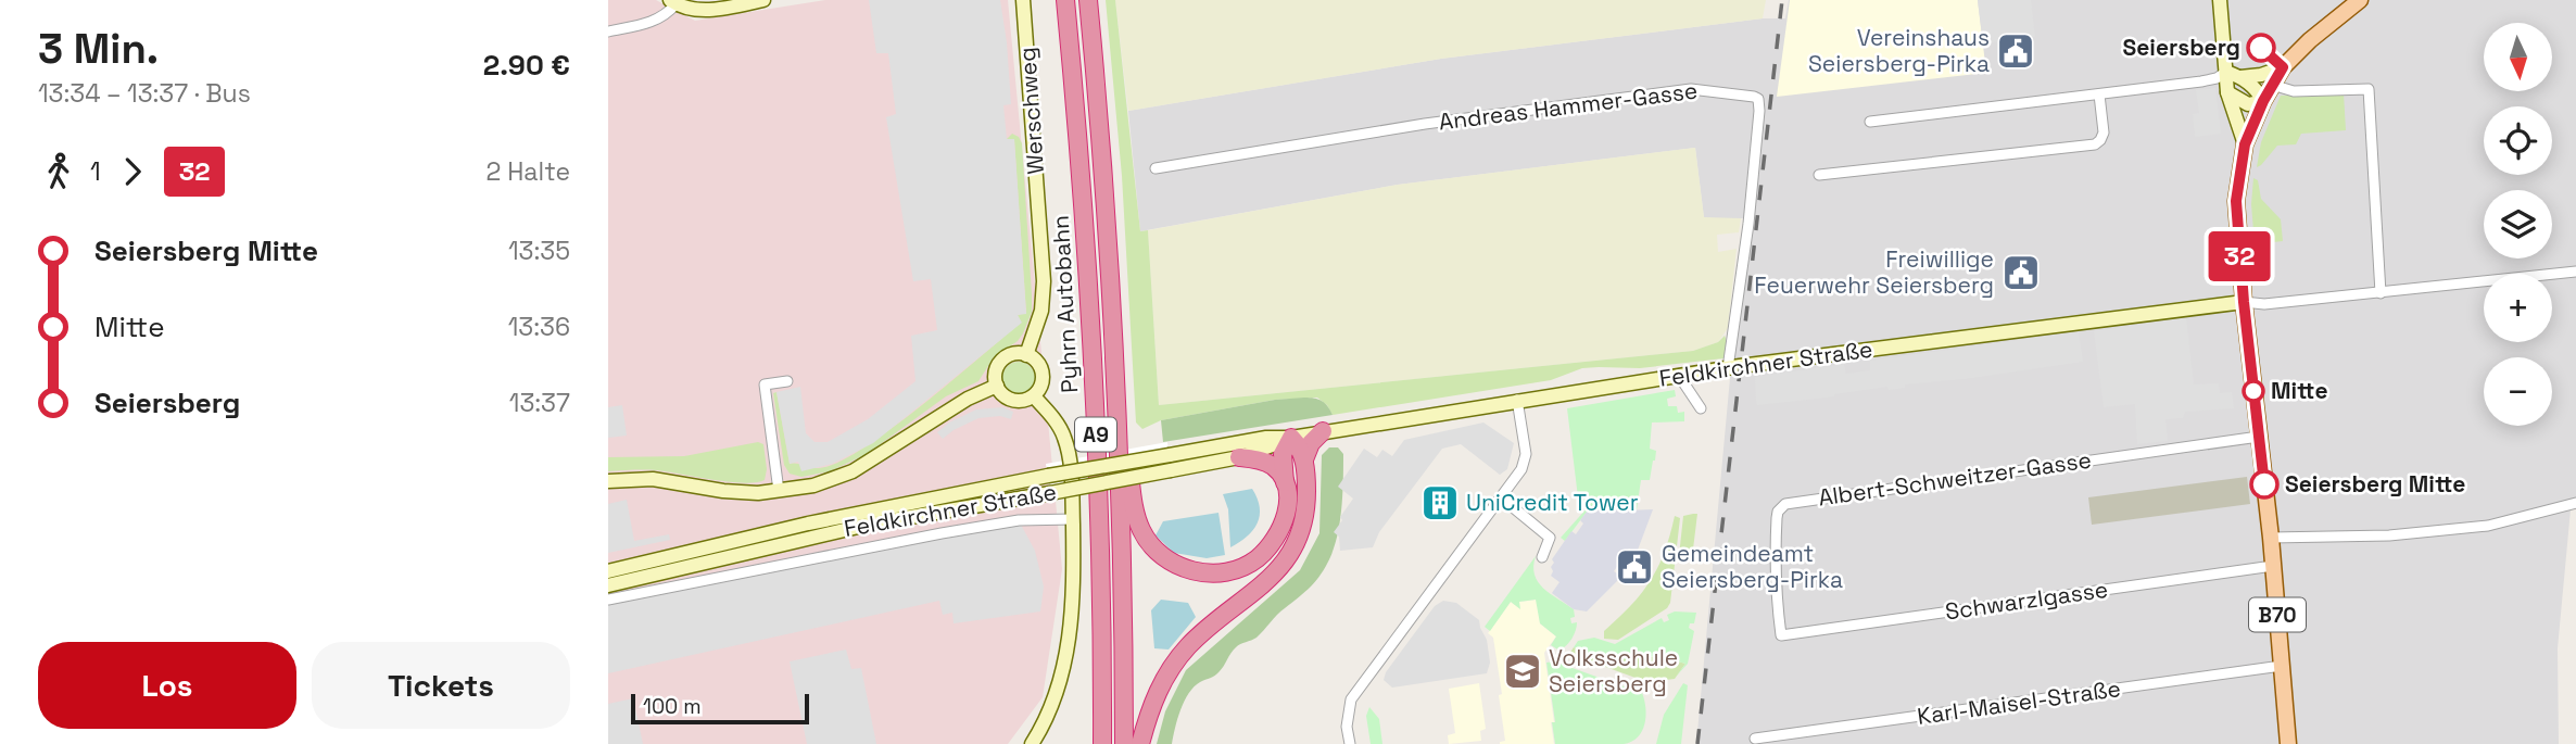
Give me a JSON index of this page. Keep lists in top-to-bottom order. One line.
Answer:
{"streets":{"highway":["Pyhrn Autobahn","A9"],"main road":["Werschweg","Feldkirchner Straße","B70"],"street":["Andreas Hammer-Gasse","Albert-Schweitzer-Gasse","Schwarzlgasse","Karl-Maisel-Straße"]},"crossings":[["Andreas Hammer-Gasse","Feldkirchner Straße"],["Feldkirchner Straße","B70"],["Albert-Schweitzer-Gasse","Schwarzlgasse"],["Albert-Schweitzer-Gasse","B70"],["Schwarzlgasse","B70"],["B70","Karl-Maisel-Straße"]],"places":{"other":["Seiersberg","Mitte","Seiersberg Mitte"],"public building":["Vereinshaus Seiersberg-Pirka","Freiwillige Feuerwehr Seiersberg","Gemeindeamt Seiersberg-Pirka"],"building":["UniCredit Tower"],"school or university":["Volksschule Seiersberg"]},"lines":["bus line 32"],"scale_bar":"100 m","north":"bottom","page":{"heading":["3 Min.","13:34 – 13:37 · Bus","2.90 €"],"on_map":"32","map_buttons":["+","−"],"legs":["1","32","2 Halte"],"list":[{"name":"Seiersberg Mitte","value":"13:35"},{"name":"Mitte","value":"13:36"},{"name":"Seiersberg","value":"13:37"}],"buttons":["Los","Tickets"],"scale":"100 m"}}
